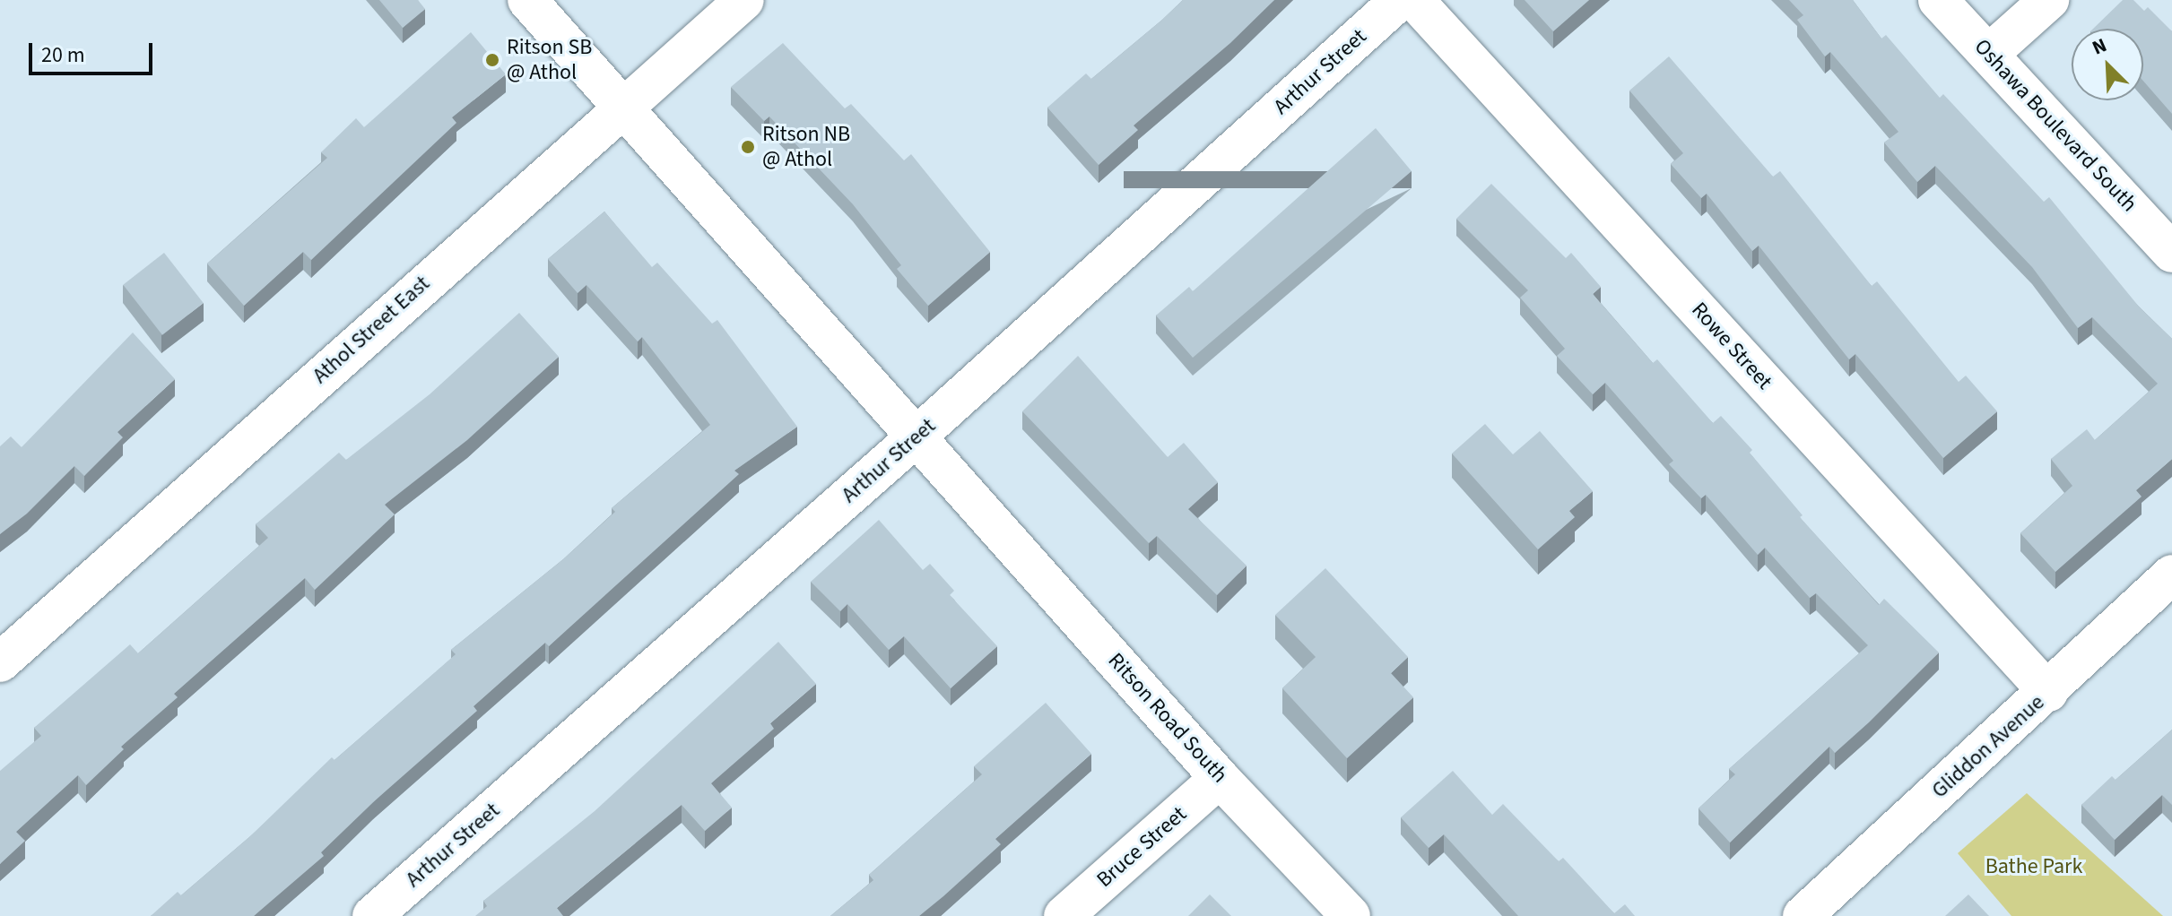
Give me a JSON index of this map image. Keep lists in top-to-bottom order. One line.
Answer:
{"streets":{"street":["Arthur Street","Oshawa Boulevard South","Athol Street East","Rowe Street","Ritson Road South","Gliddon Avenue","Bruce Street"]},"crossings":[["Arthur Street","Ritson Road South"],["Athol Street East","Ritson Road South"],["Rowe Street","Gliddon Avenue"],["Ritson Road South","Bruce Street"]],"parks":["Bathe Park"],"places":["Ritson SB @ Athol","Ritson NB @ Athol"],"scale_bar":"20 m","north":"top left"}
